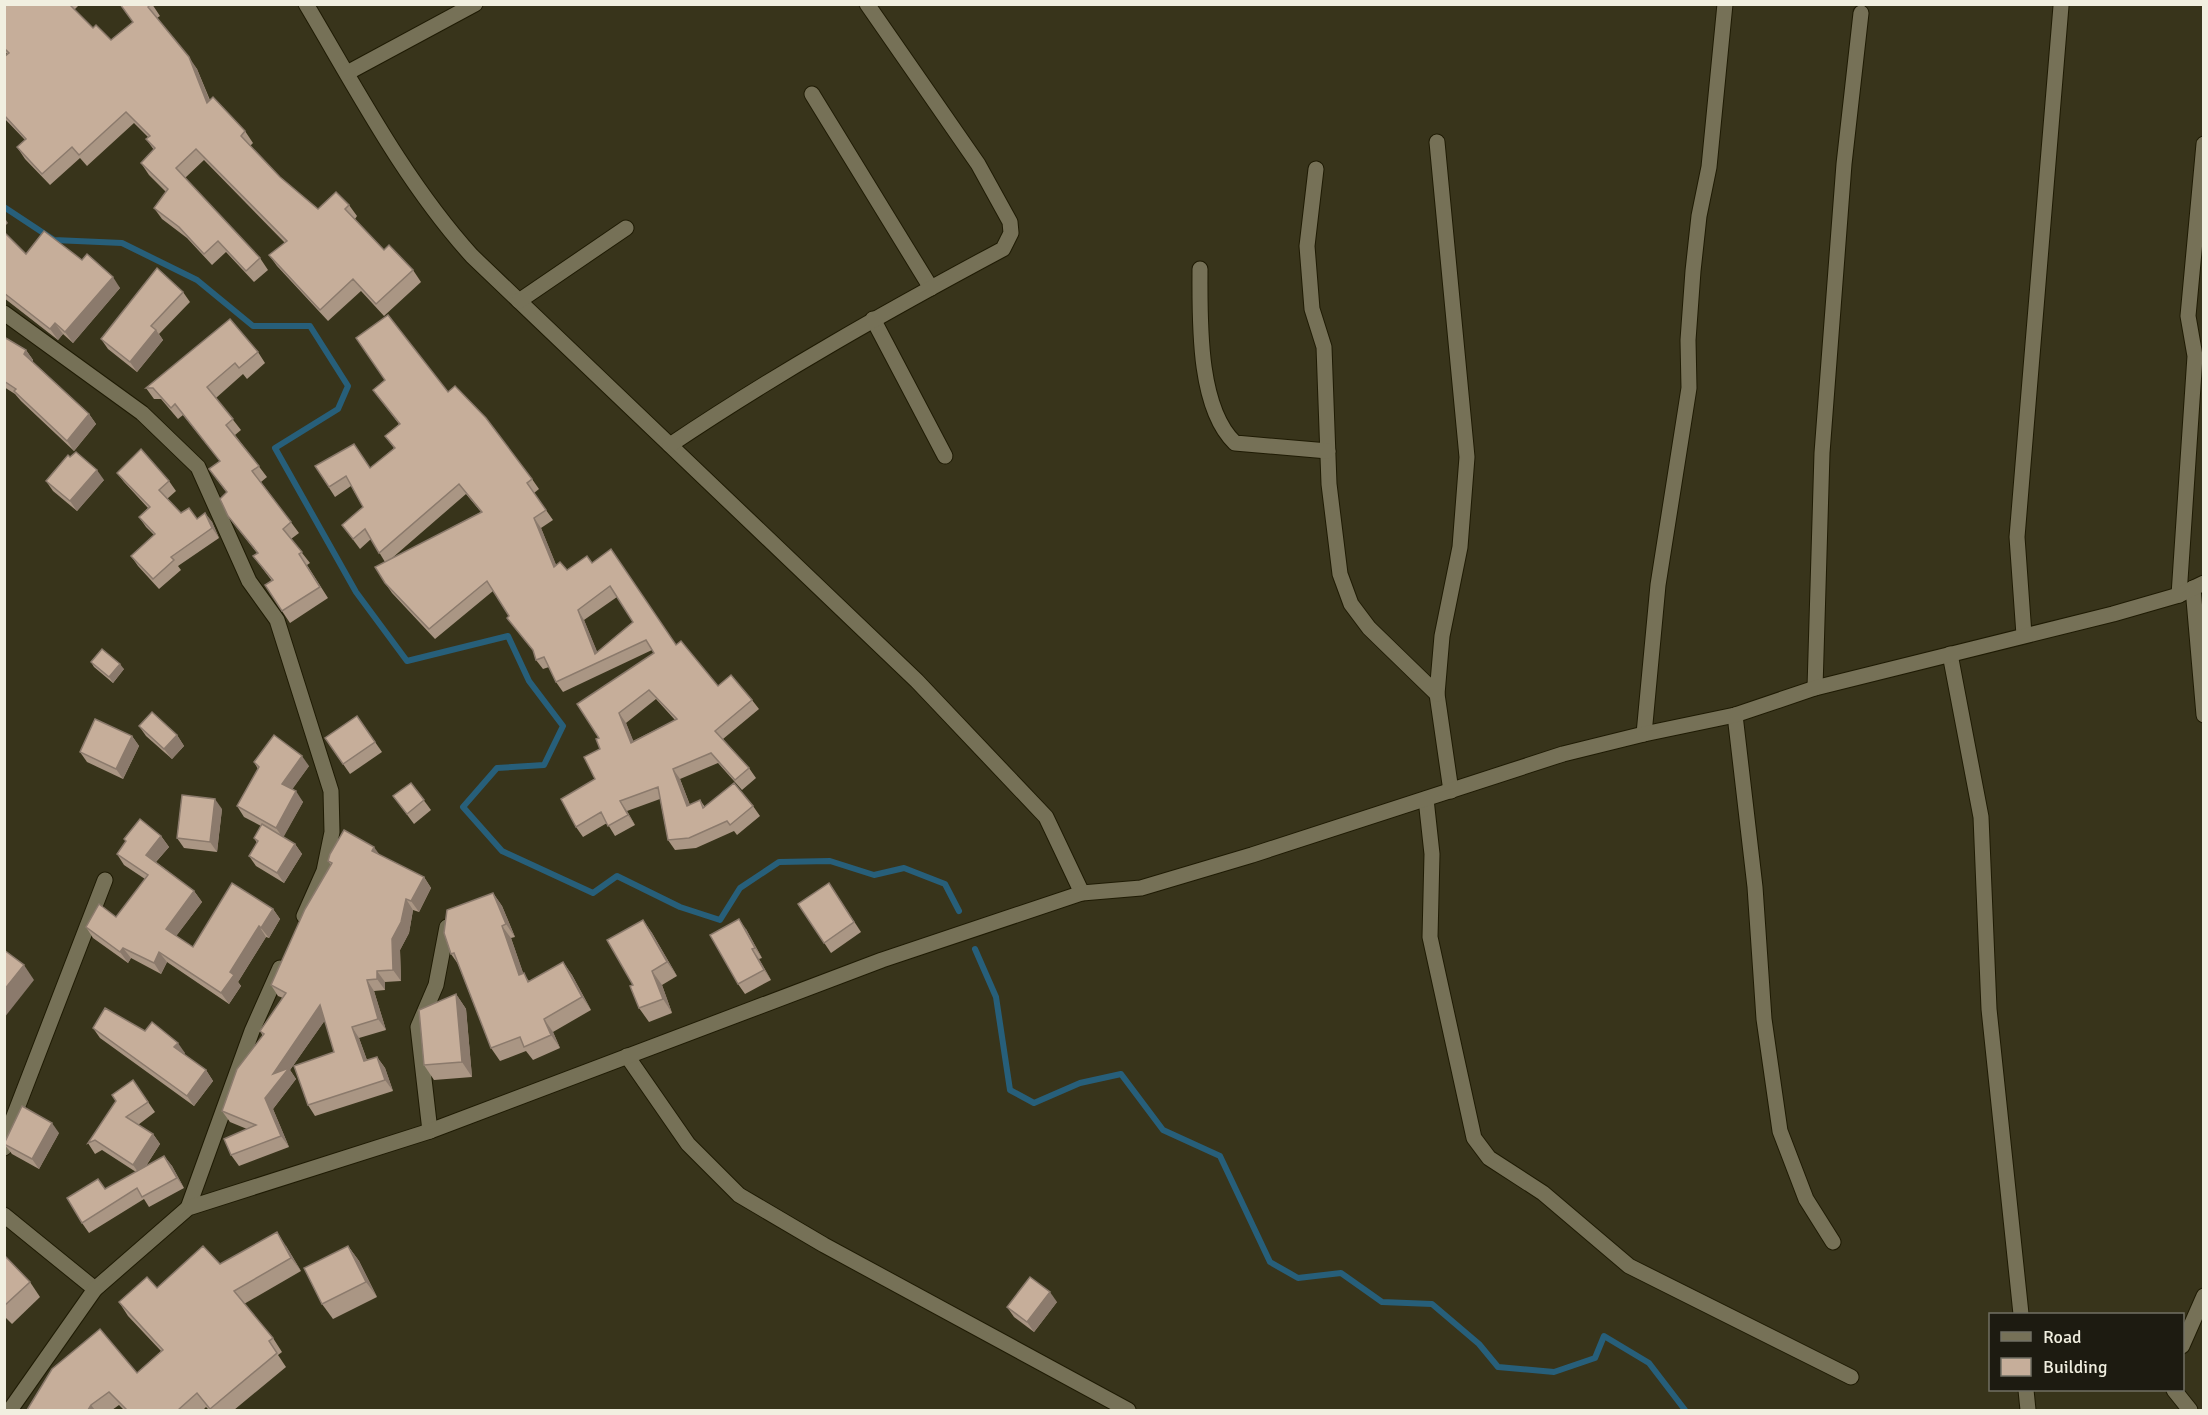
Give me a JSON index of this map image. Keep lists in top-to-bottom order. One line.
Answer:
{"legend":["Road","Building"]}
